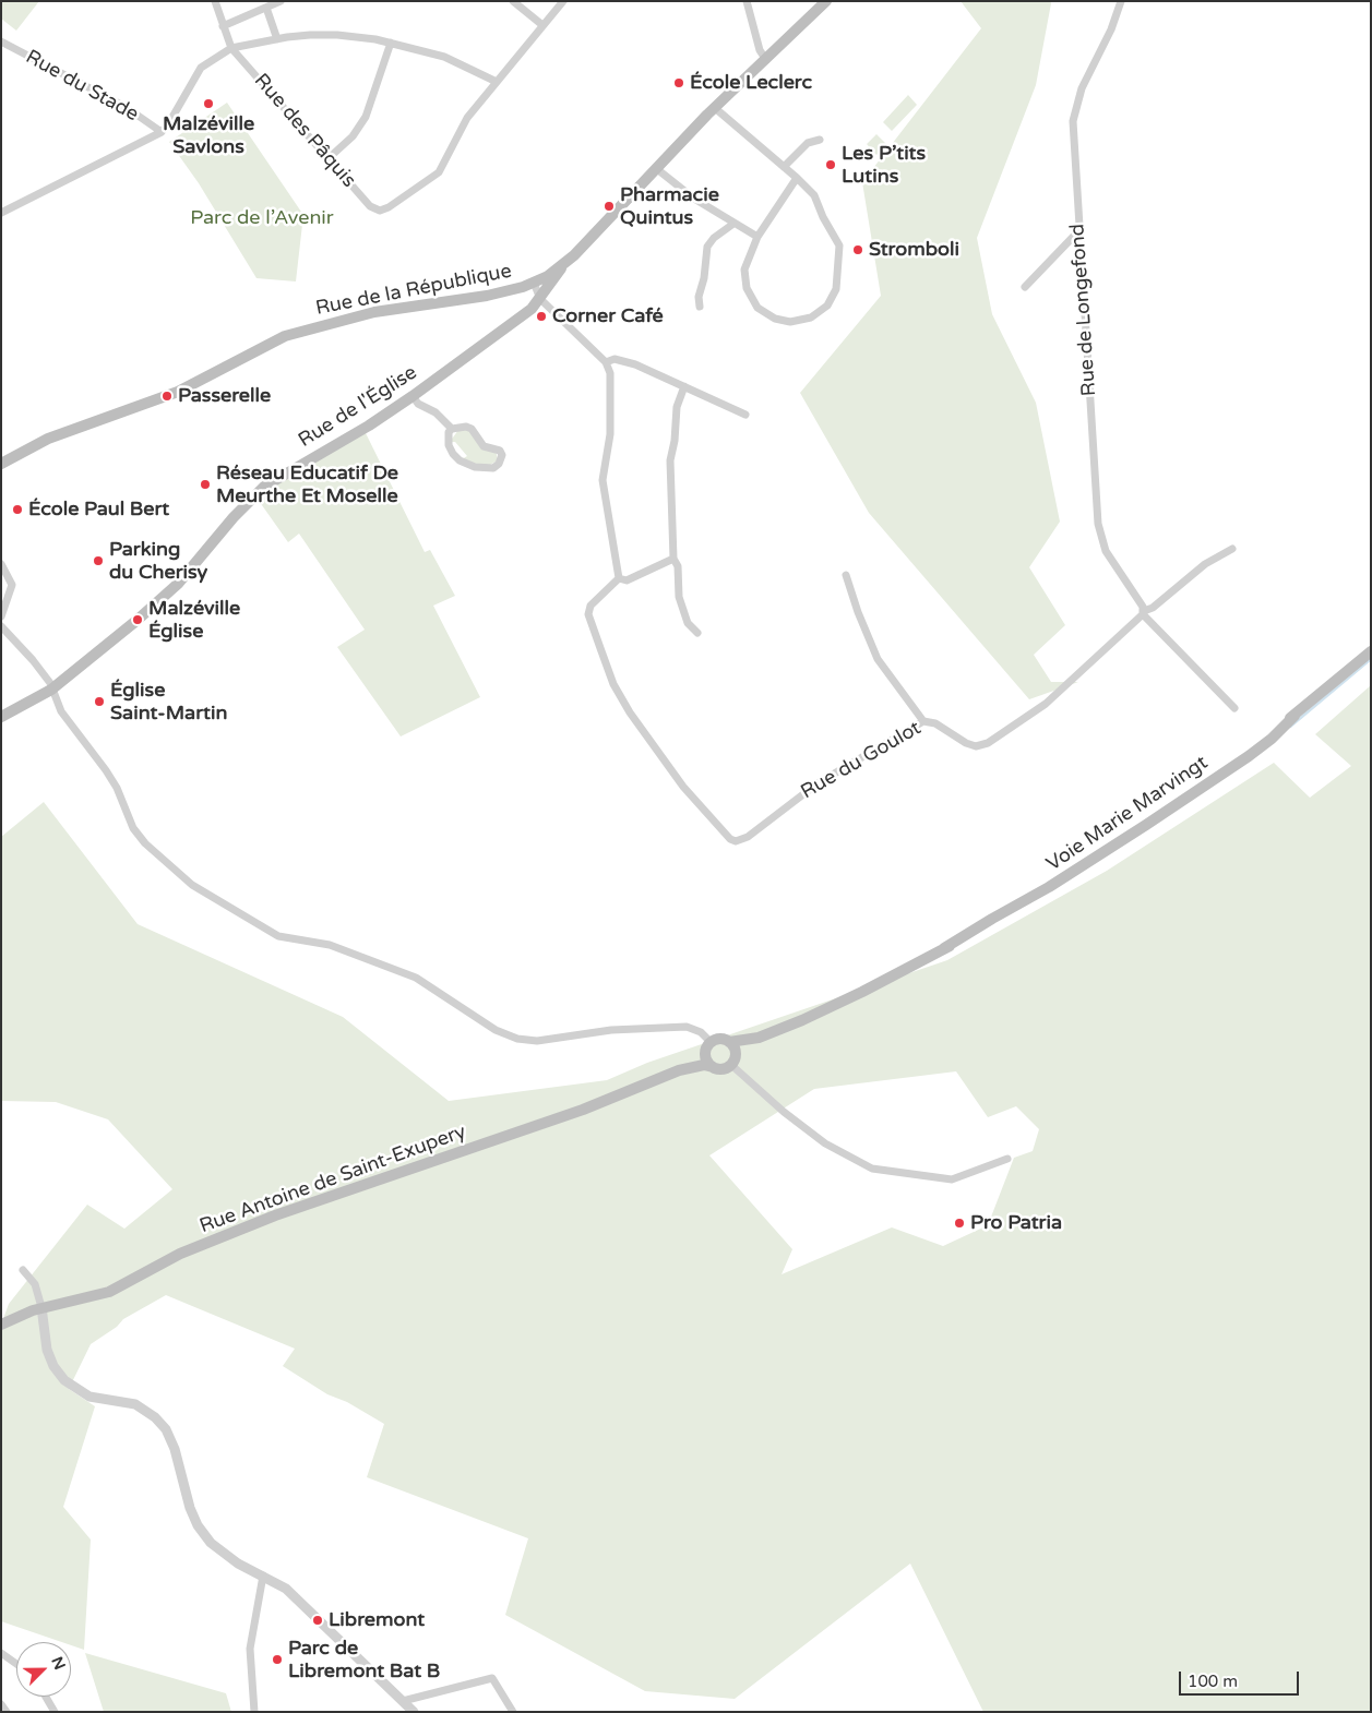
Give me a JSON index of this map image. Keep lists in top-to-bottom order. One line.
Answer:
{"streets":{"main road":["Rue de la République","Rue de l'Église","Voie Marie Marvingt","Rue Antoine de Saint-Exupery"],"street":["Rue du Stade","Rue des Pâquis","Rue de Longefond","Rue du Goulot"]},"crossings":[["Rue de la République","Rue de l'Église"],["Rue de Longefond","Rue du Goulot"],["Voie Marie Marvingt","Rue Antoine de Saint-Exupery"]],"parks":["Parc de l’Avenir"],"places":["École Leclerc","Malzéville Savlons","Les P’tits Lutins","Pharmacie Quintus","Stromboli","Corner Café","Passerelle","Réseau Educatif De Meurthe Et Moselle","École Paul Bert","Parking du Cherisy","Malzéville Église","Église Saint-Martin","Pro Patria","Libremont","Parc de Libremont Bat B"],"scale_bar":"100 m","north":"top right"}
